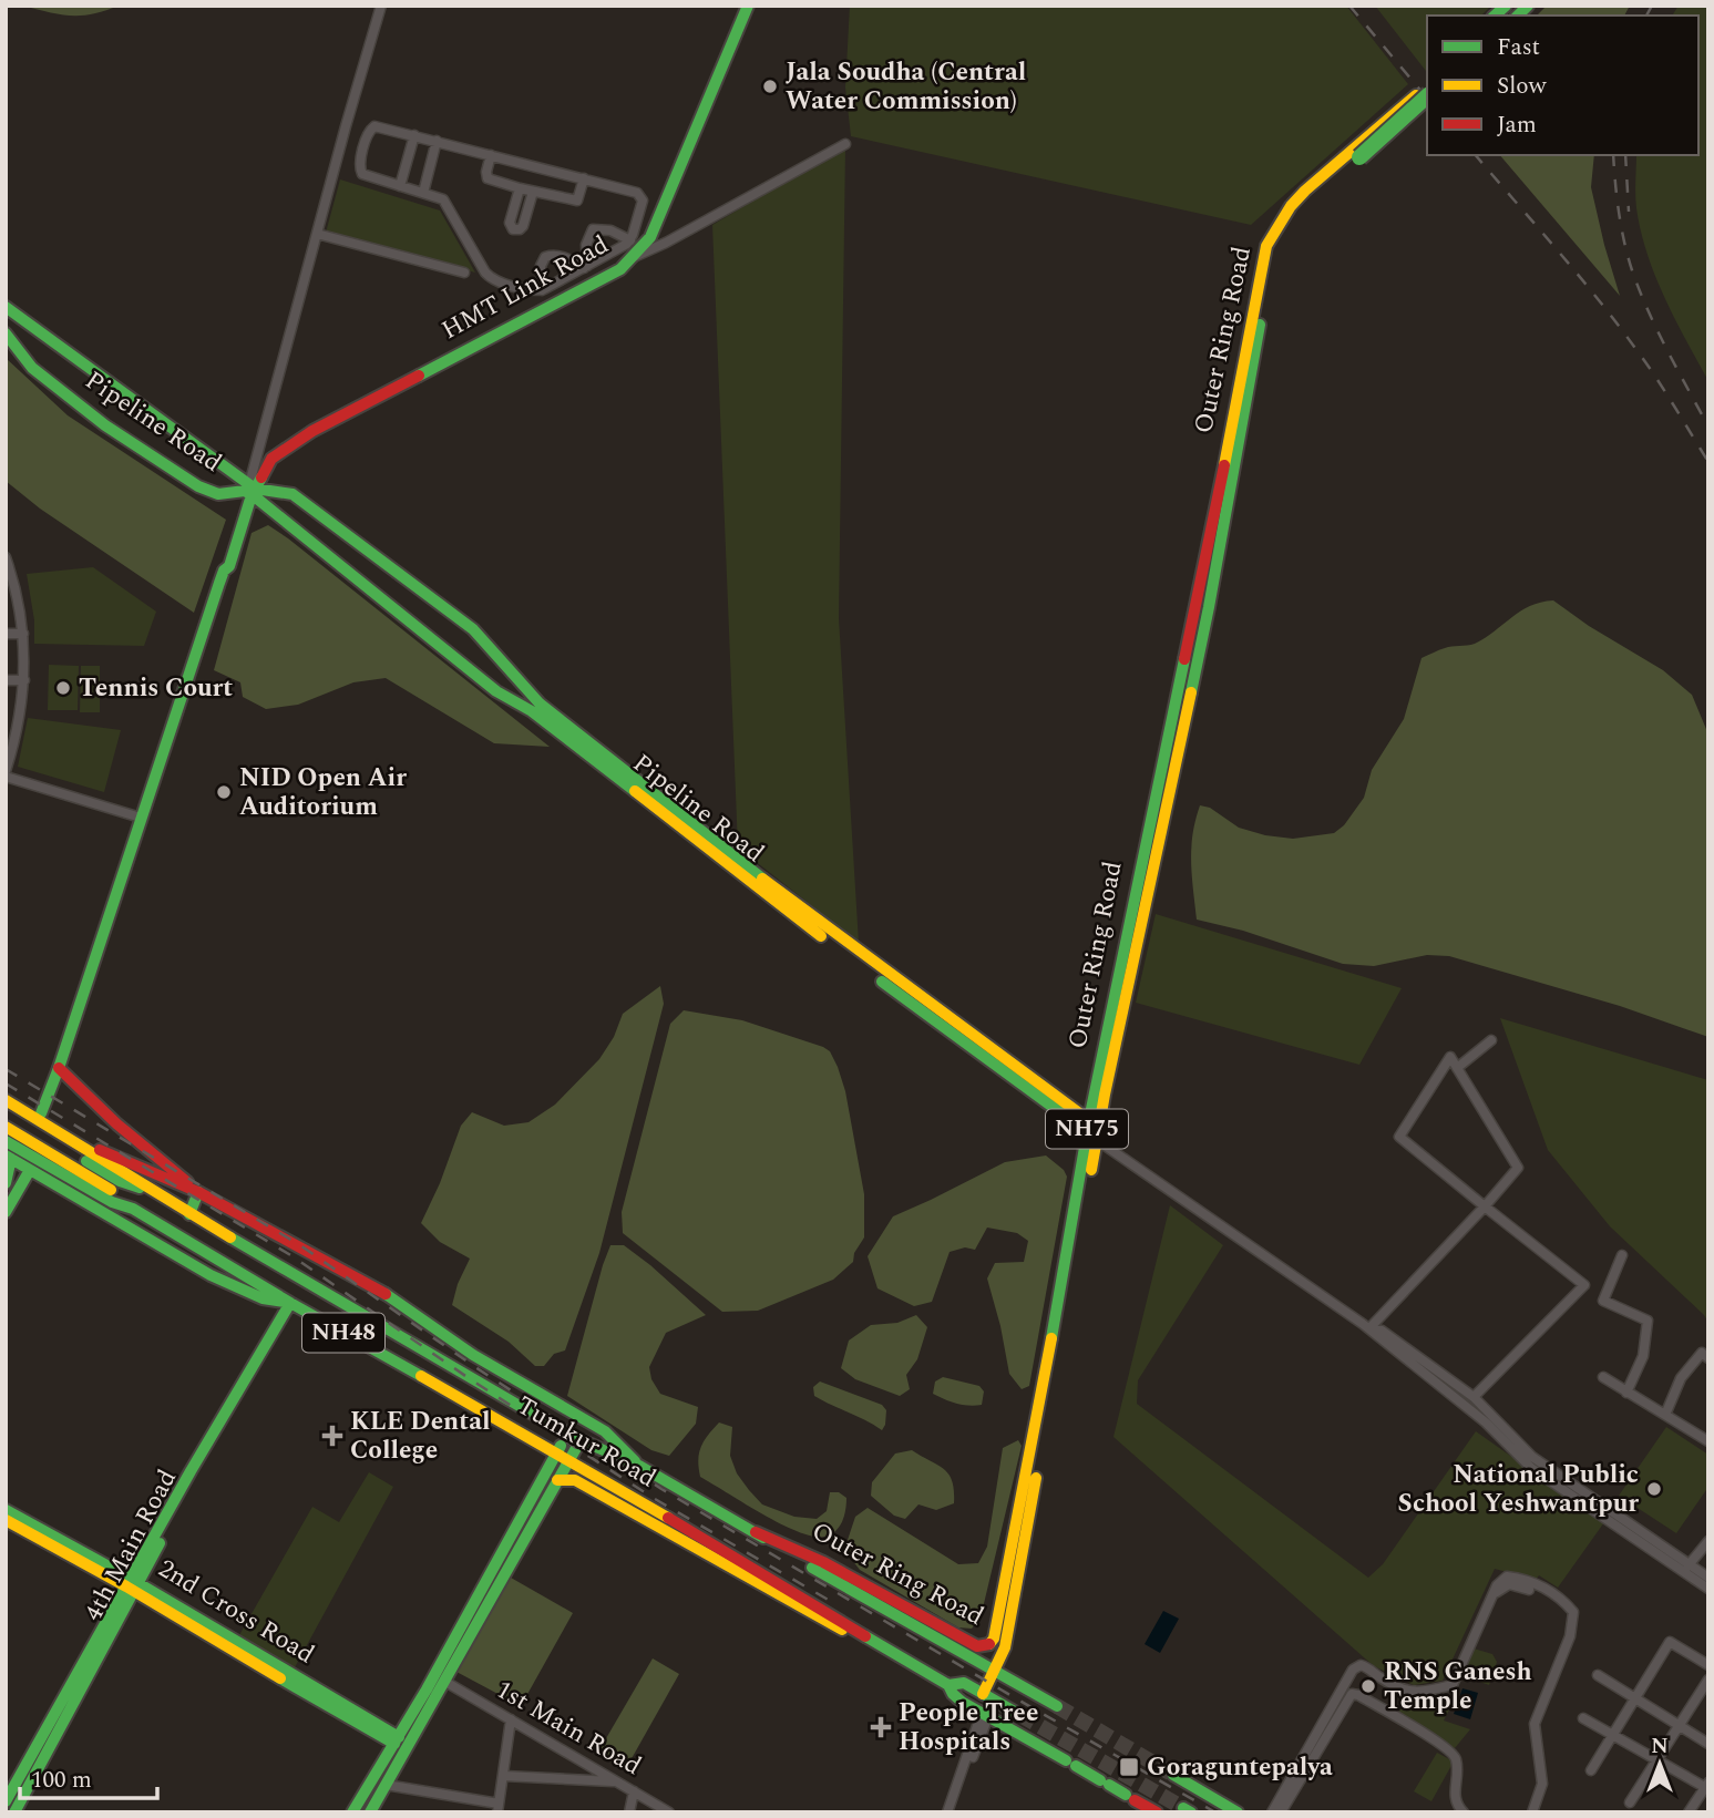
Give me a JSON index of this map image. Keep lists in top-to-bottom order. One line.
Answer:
{"streets":{"main road":["HMT Link Road","Outer Ring Road","Pipeline Road","NH75","NH48","Tumkur Road","4th Main Road","2nd Cross Road"],"street":["1st Main Road"]},"crossings":[["HMT Link Road","Pipeline Road"],["Outer Ring Road","Pipeline Road"],["Outer Ring Road","Tumkur Road"],["NH48","Tumkur Road"],["Tumkur Road","4th Main Road"],["4th Main Road","2nd Cross Road"]],"places":{"other":["Jala Soudha (Central Water Commission)","Tennis Court","NID Open Air Auditorium","National Public School Yeshwantpur","RNS Ganesh Temple"],"health":["KLE Dental College","People Tree Hospitals"],"transit":["Goraguntepalya"]},"legend":["Fast","Slow","Jam"],"scale_bar":"100 m","north":"top"}
